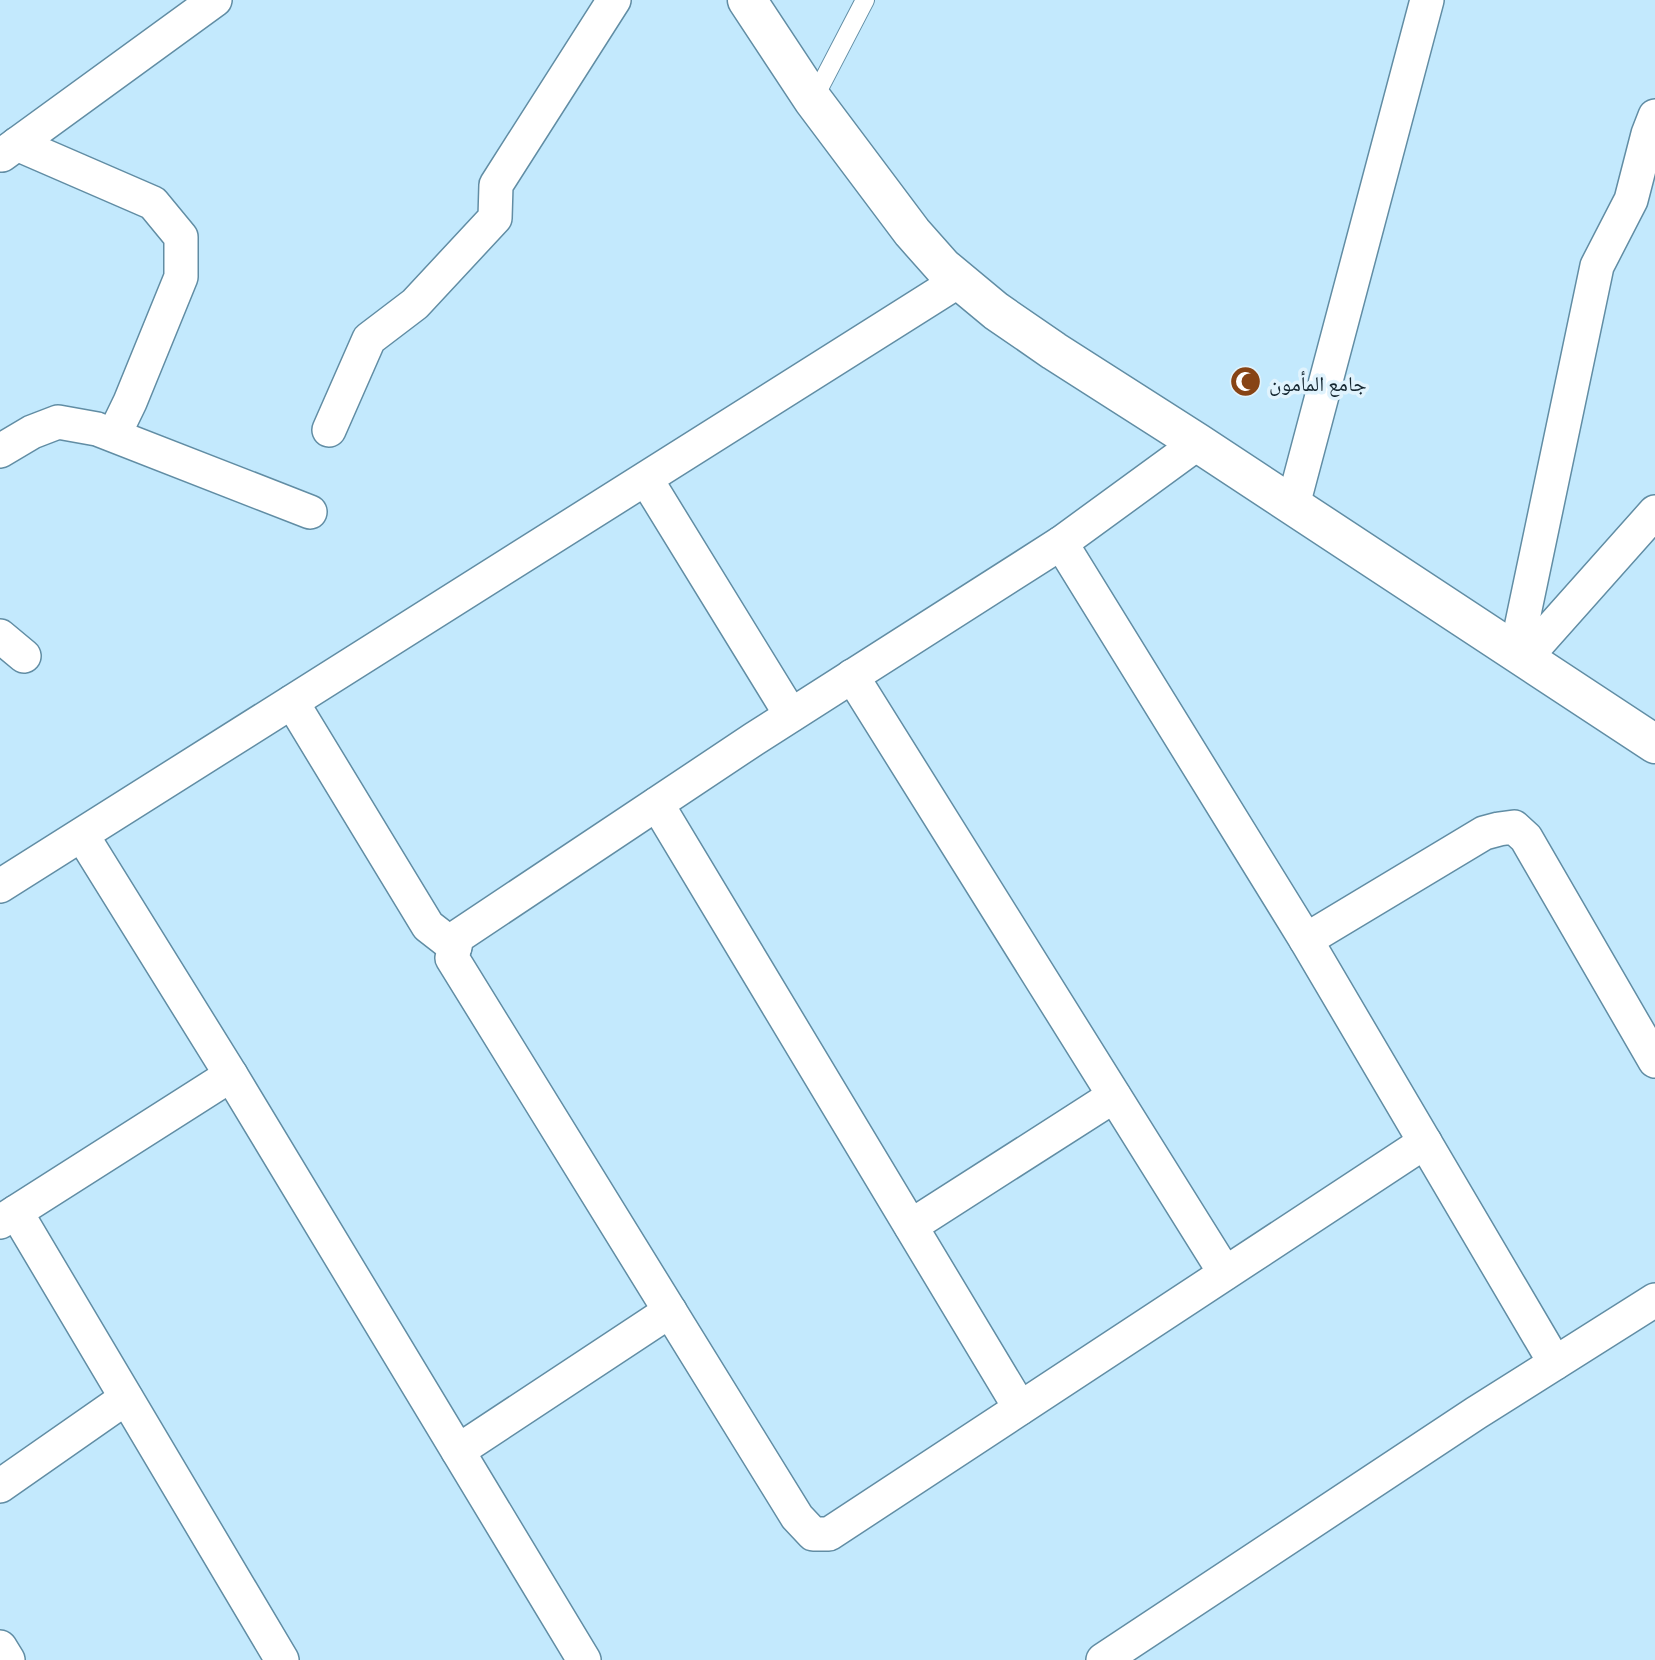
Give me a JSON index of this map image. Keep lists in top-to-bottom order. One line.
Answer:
{"places":{"mosque":["جامع المأمون"]}}
